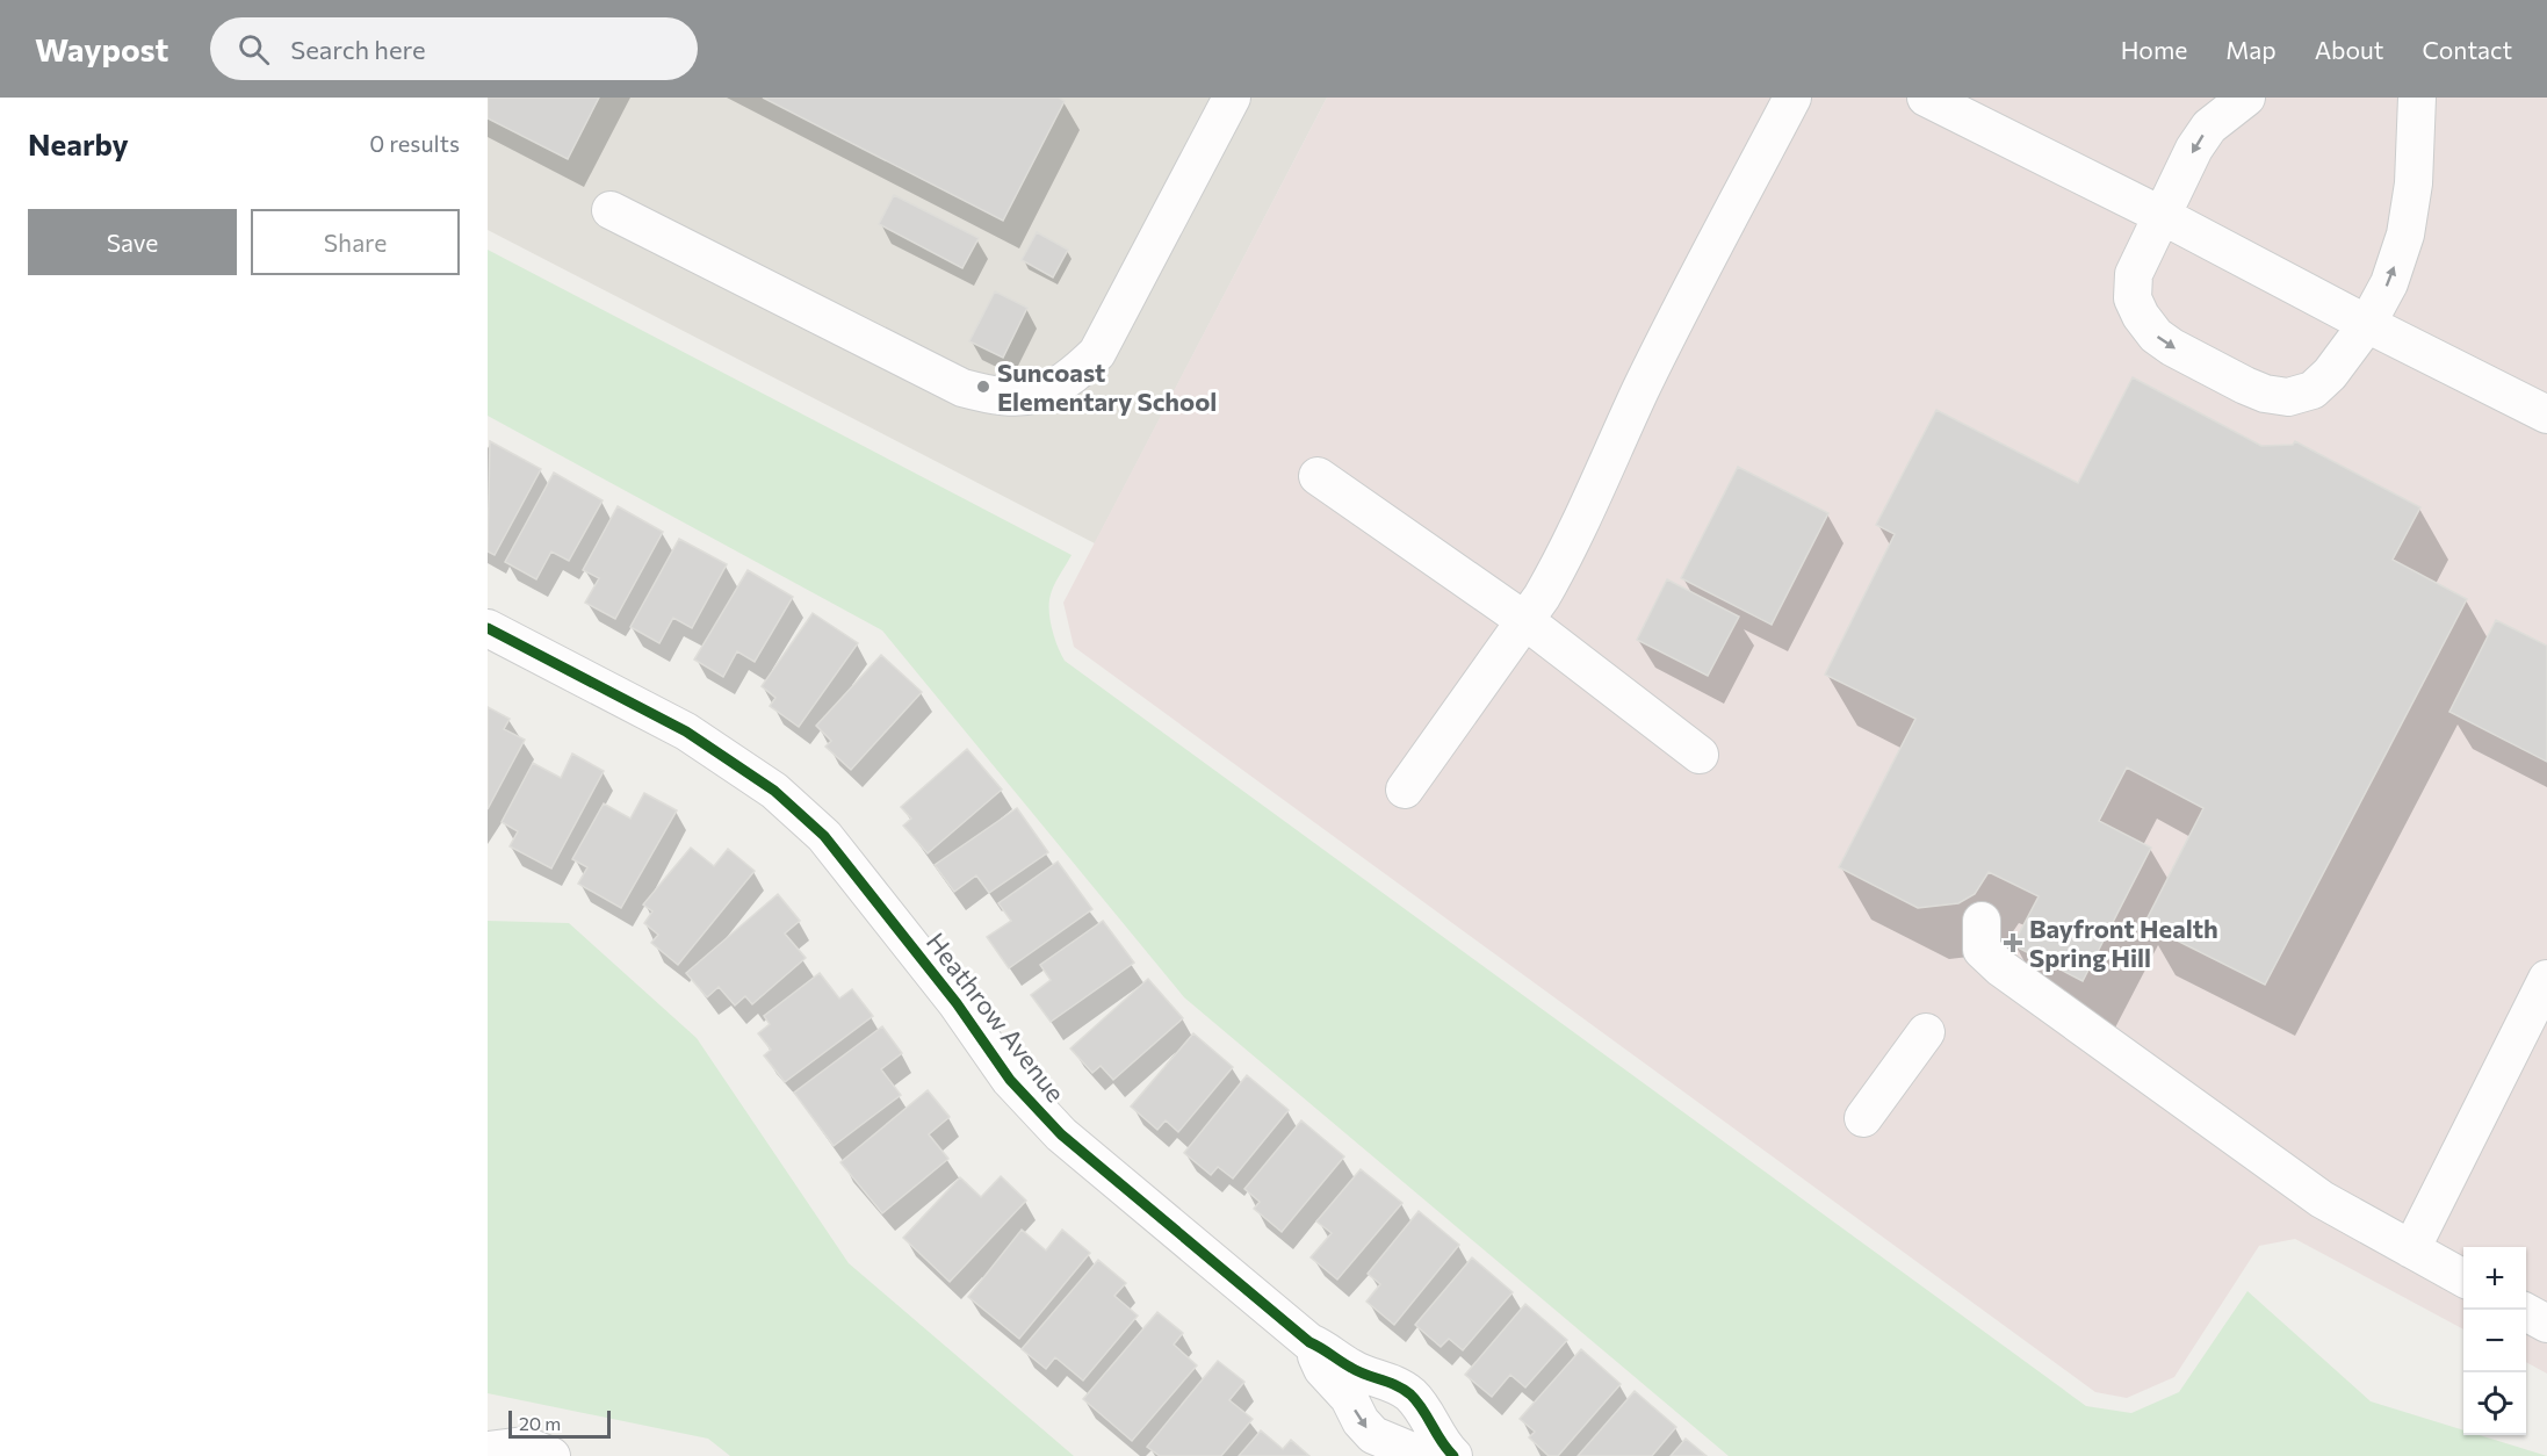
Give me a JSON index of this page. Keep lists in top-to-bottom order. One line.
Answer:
{"streets":{"street":["Heathrow Avenue"]},"places":{"other":["Suncoast Elementary School"],"health":["Bayfront Health Spring Hill"]},"scale_bar":"20 m","page":{"header":"Waypost","search":"Search here","nav":["Home","Map","About","Contact"],"heading":["Nearby","0 results"],"buttons":["Save","Share"],"map_buttons":["+","−"],"scale":"20 m"}}
